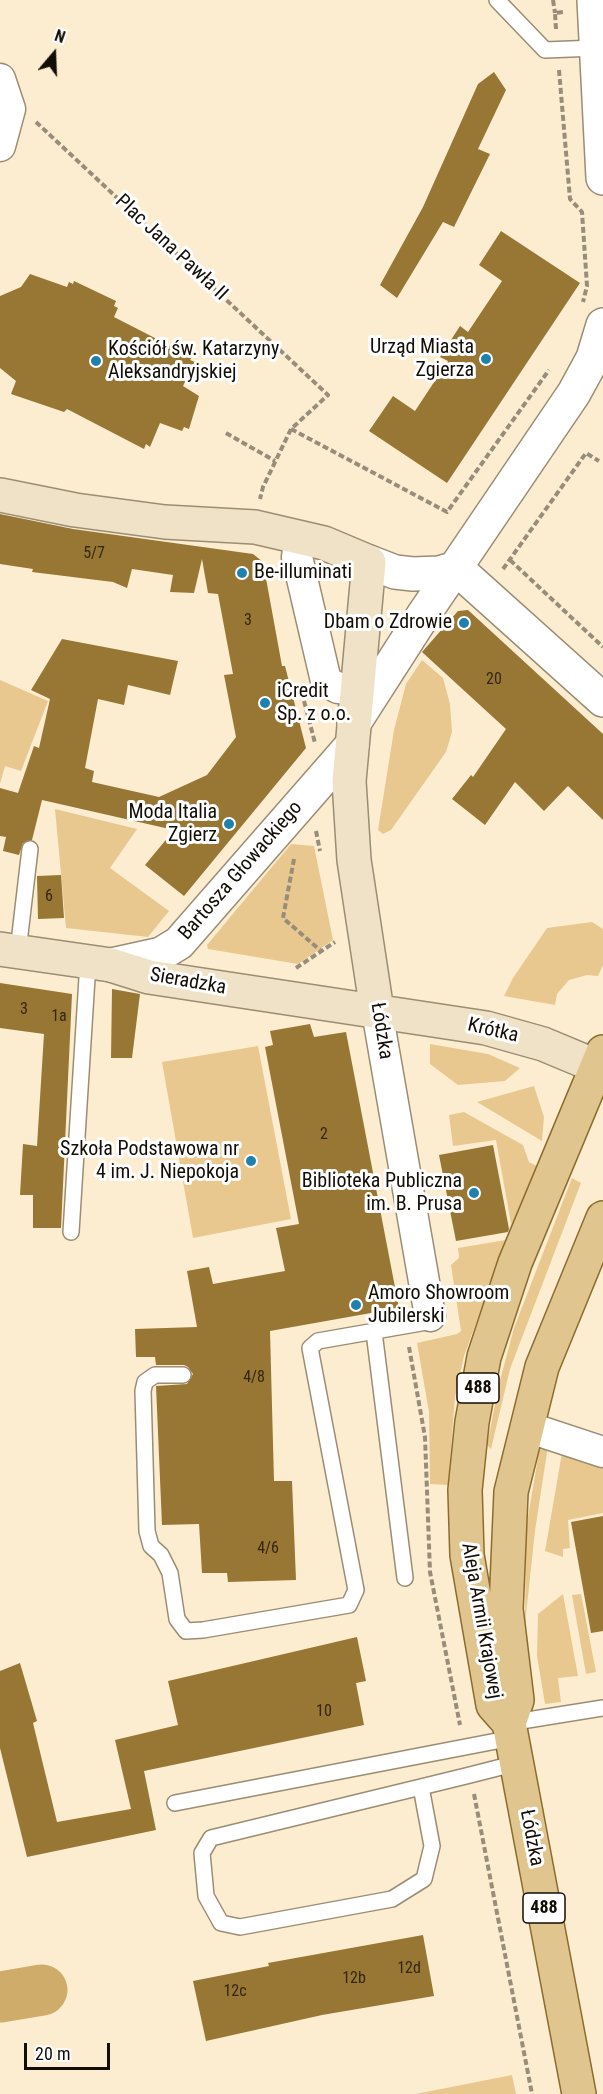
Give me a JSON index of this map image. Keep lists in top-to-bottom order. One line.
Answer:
{"streets":{"main road":["Sieradzka","Łódzka","Krótka","488","Aleja Armii Krajowej"],"street":["Bartosza Głowackiego"],"path":["Plac Jana Pawła II"]},"crossings":[["Bartosza Głowackiego","Sieradzka"],["Bartosza Głowackiego","Łódzka"],["Sieradzka","Łódzka"],["Sieradzka","Krótka"],["Łódzka","Krótka"],["Łódzka","Aleja Armii Krajowej"],["Krótka","Aleja Armii Krajowej"]],"places":["Urząd Miasta Zgierza","Kościół św. Katarzyny Aleksandryjskiej","Be-illuminati","Dbam o Zdrowie","iCredit Sp. z o.o.","Moda Italia Zgierz","Szkoła Podstawowa nr 4 im. J. Niepokoja","Biblioteka Publiczna im. B. Prusa","Amoro Showroom Jubilerski"],"house_numbers":["5/7","3","20","6","3","1a","2","4/8","4/6","10","12d","12b","12c"],"scale_bar":"20 m","north":"top"}
